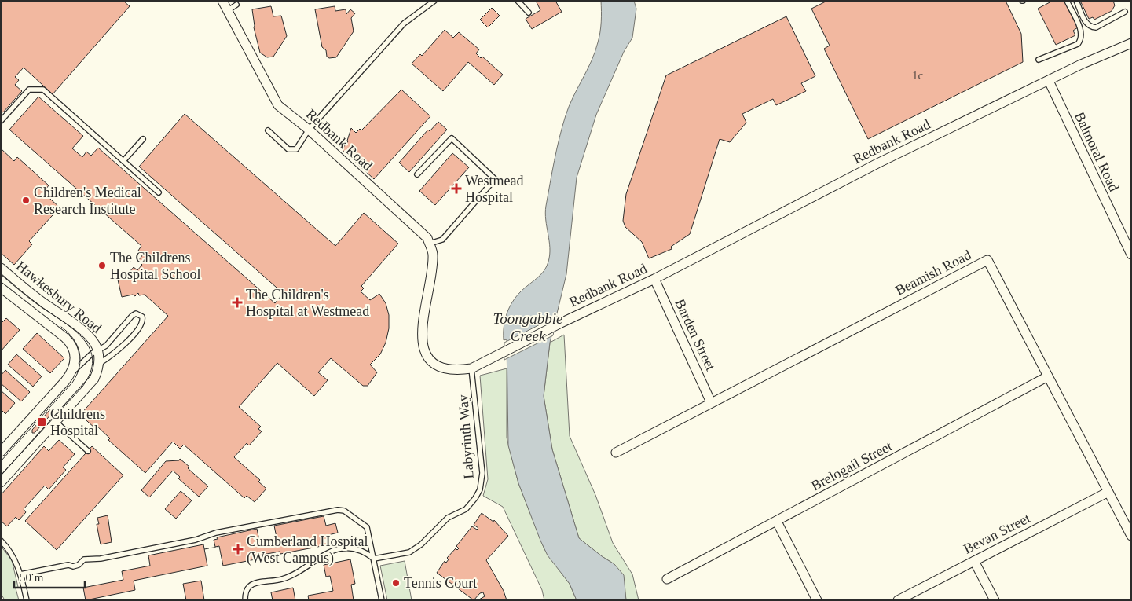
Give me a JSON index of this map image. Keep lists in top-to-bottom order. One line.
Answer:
{"streets":{"street":["Redbank Road","Balmoral Road","Beamish Road","Hawkesbury Road","Barden Street","Brelogail Street","Bevan Street"],"lane":["Labyrinth Way"]},"crossings":[["Redbank Road","Balmoral Road"],["Redbank Road","Barden Street"],["Redbank Road","Labyrinth Way"],["Beamish Road","Barden Street"],["Beamish Road","Brelogail Street"],["Beamish Road","Bevan Street"]],"water":["Toongabbie Creek"],"places":{"health":["Westmead Hospital","The Children's Hospital at Westmead","Cumberland Hospital (West Campus)"],"other":["Children's Medical Research Institute","The Childrens Hospital School","Tennis Court"],"transit":["Childrens Hospital"]},"house_numbers":["1c"],"scale_bar":"50 m"}
